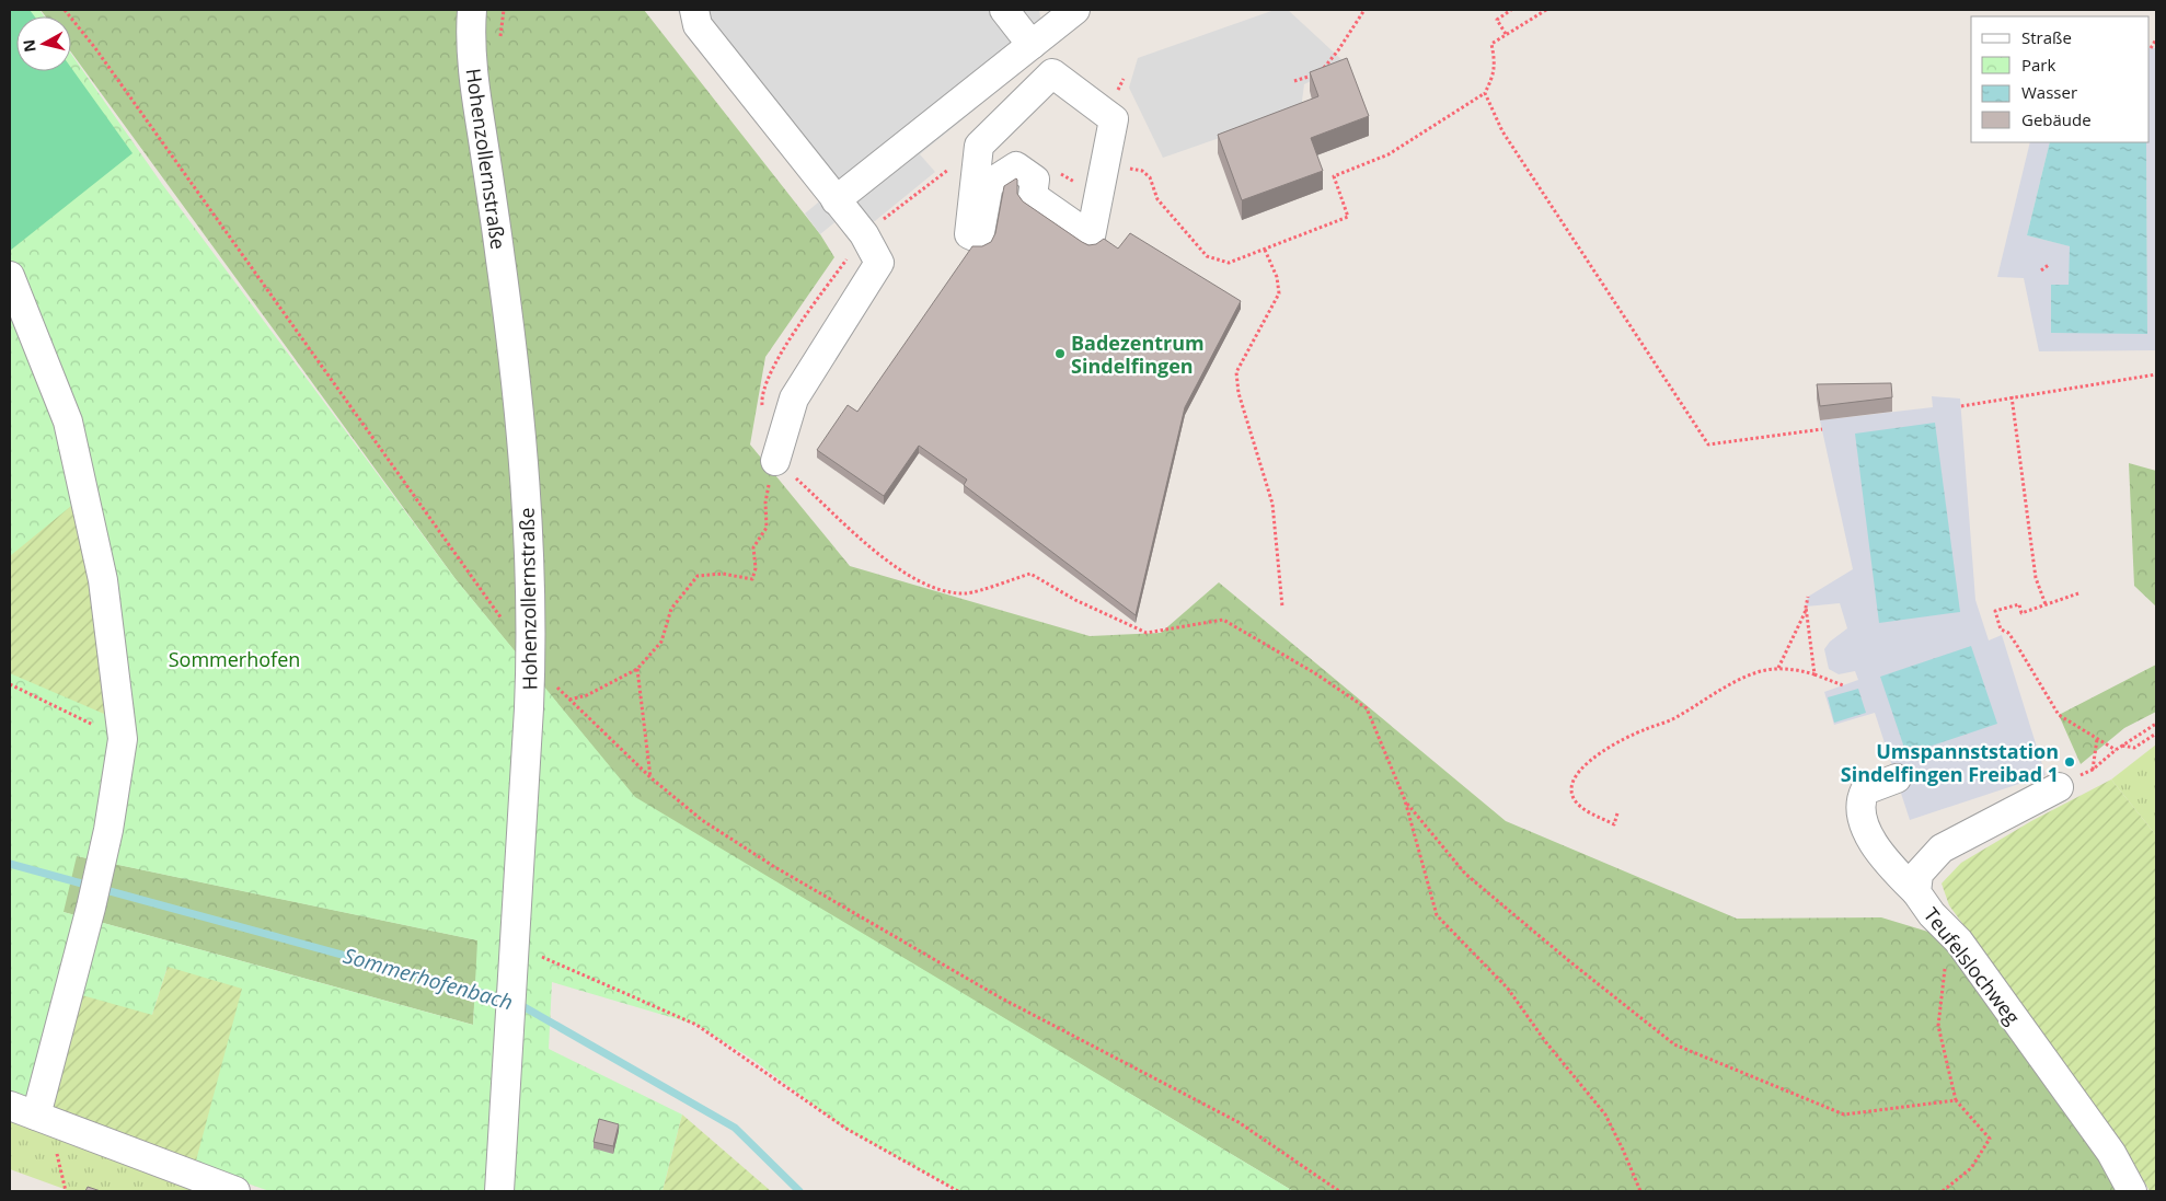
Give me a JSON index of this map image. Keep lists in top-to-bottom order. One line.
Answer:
{"streets":{"street":["Hohenzollernstraße","Teufelslochweg"]},"water":["Sommerhofenbach"],"parks":["Sommerhofen"],"places":["Badezentrum Sindelfingen","Umspannststation Sindelfingen Freibad 1"],"legend":["Straße","Park","Wasser","Gebäude"],"north":"left"}
